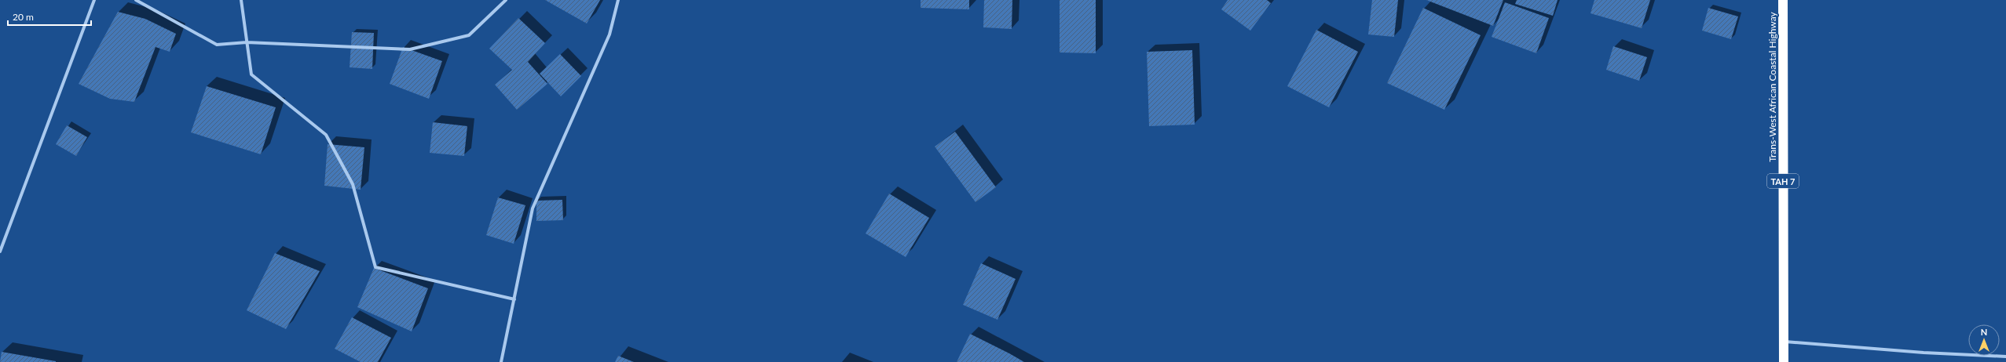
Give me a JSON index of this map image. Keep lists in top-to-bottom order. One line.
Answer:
{"streets":{"highway":["Trans-West African Coastal Highway","TAH 7"]},"scale_bar":"20 m","north":"top"}
